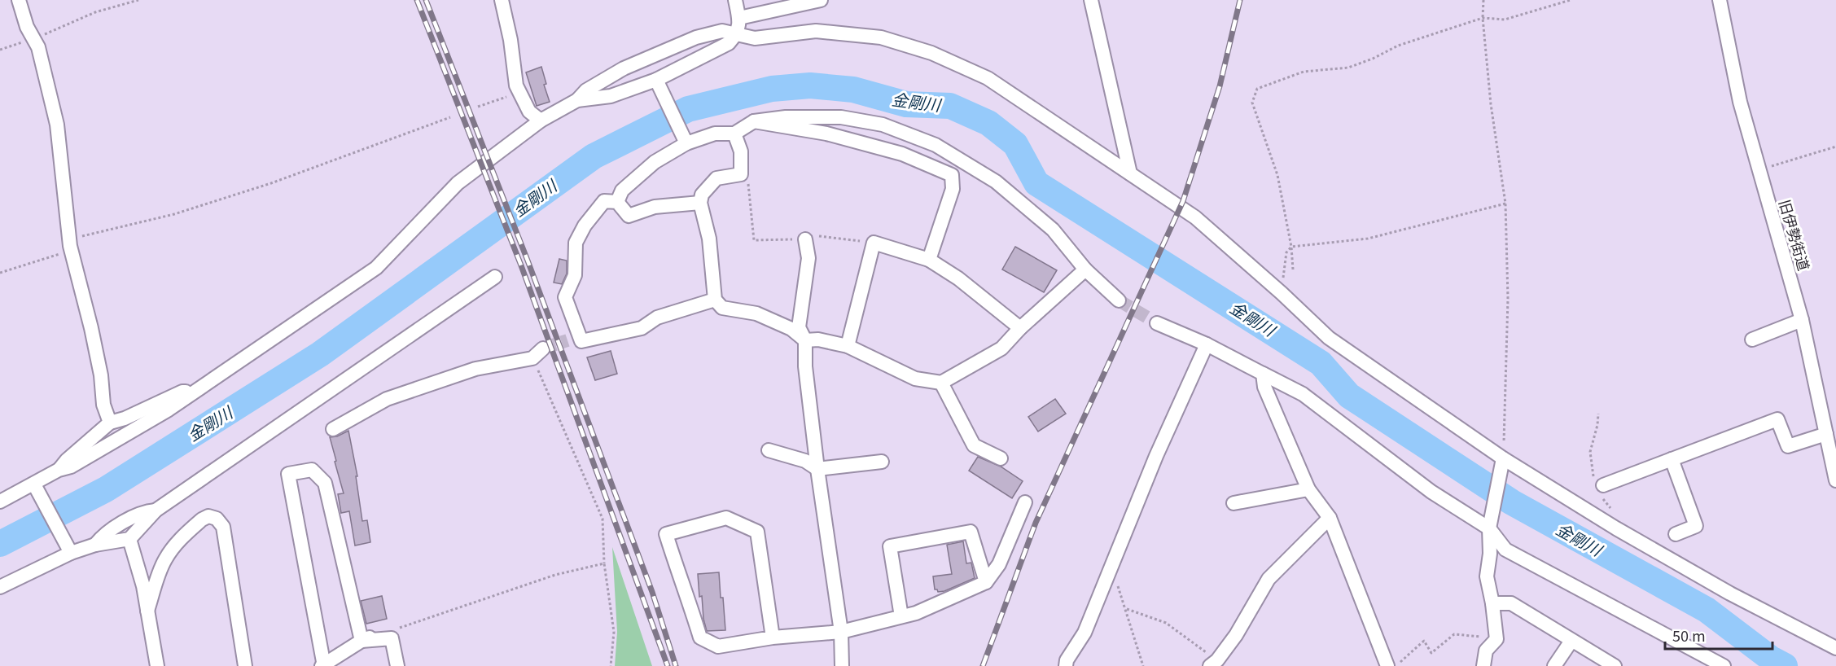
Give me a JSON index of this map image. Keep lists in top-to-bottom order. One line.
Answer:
{"streets":{"street":["旧伊勢街道"]},"water":["金剛川"],"scale_bar":"50 m"}
